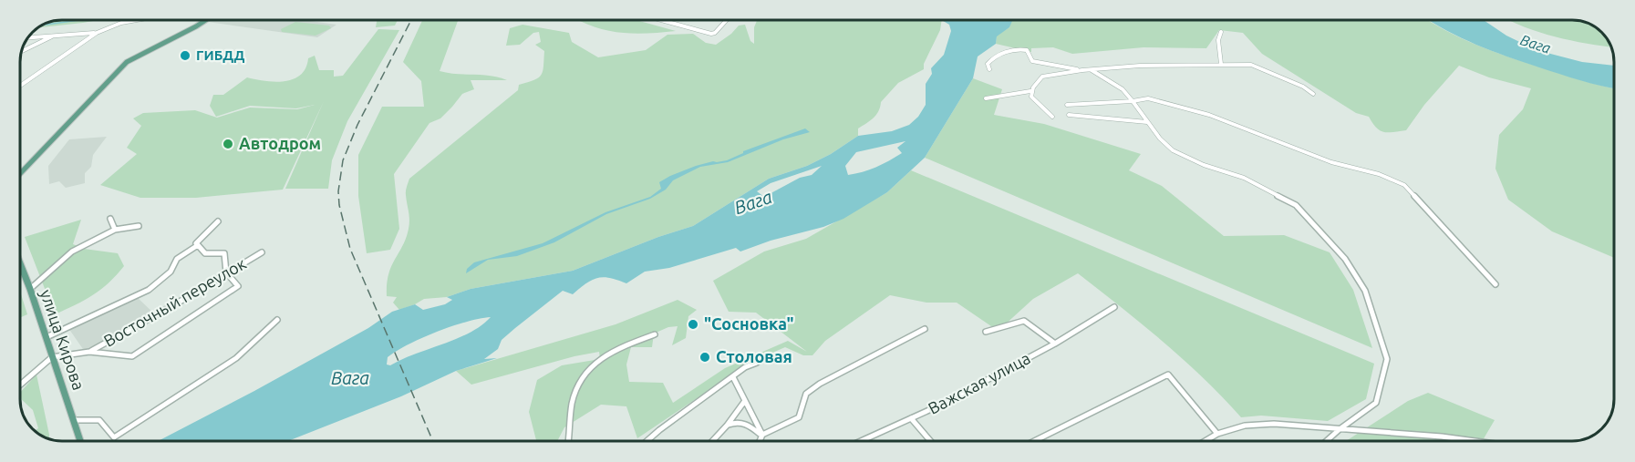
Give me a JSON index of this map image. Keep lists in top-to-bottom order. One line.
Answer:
{"streets":{"main road":["улица Кирова"],"street":["Восточный переулок","Важская улица"]},"water":["Вага"],"places":["ГИБДД","Автодром","\"Сосновка\"","Столовая"]}
